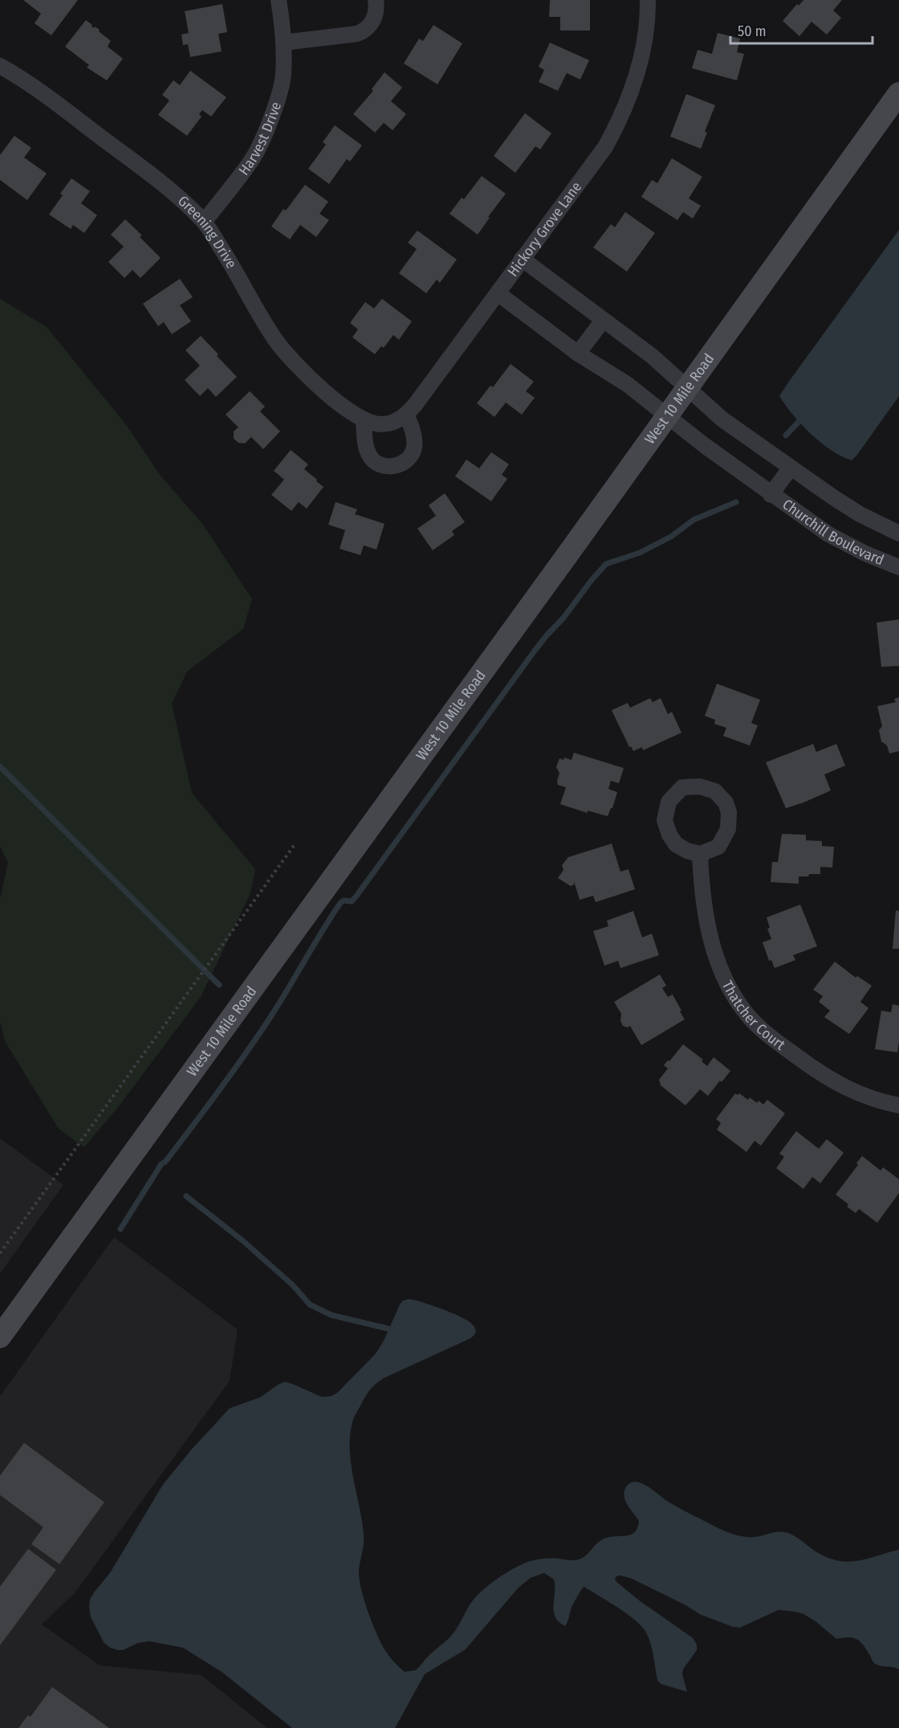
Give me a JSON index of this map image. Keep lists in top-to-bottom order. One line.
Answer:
{"streets":{"main road":["West 10 Mile Road"],"street":["Harvest Drive","Hickory Grove Lane","Greening Drive","Churchill Boulevard","Thatcher Court"]},"crossings":[["Harvest Drive","Greening Drive"],["Hickory Grove Lane","Greening Drive"],["Hickory Grove Lane","Churchill Boulevard"],["West 10 Mile Road","Churchill Boulevard"]],"scale_bar":"50 m"}
